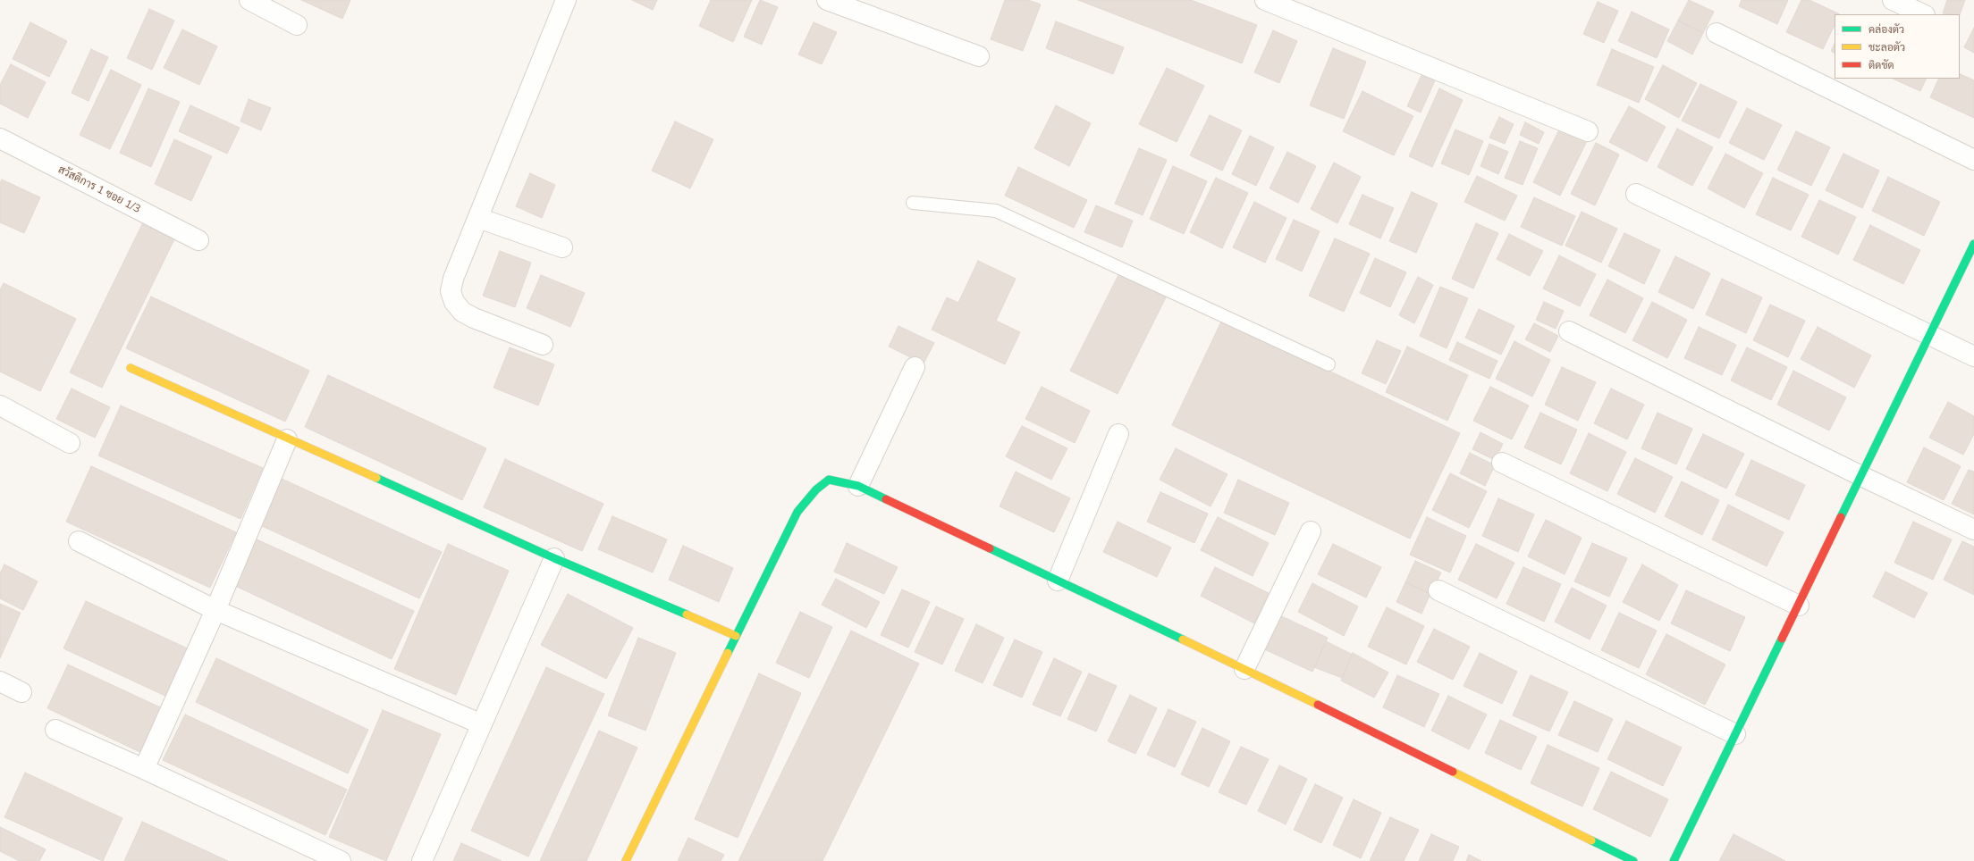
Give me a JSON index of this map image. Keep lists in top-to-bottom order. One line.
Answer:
{"streets":{"street":["สวัสดิการ 1 ซอย 1/3"]},"legend":["คล่องตัว","ชะลอตัว","ติดขัด"]}
